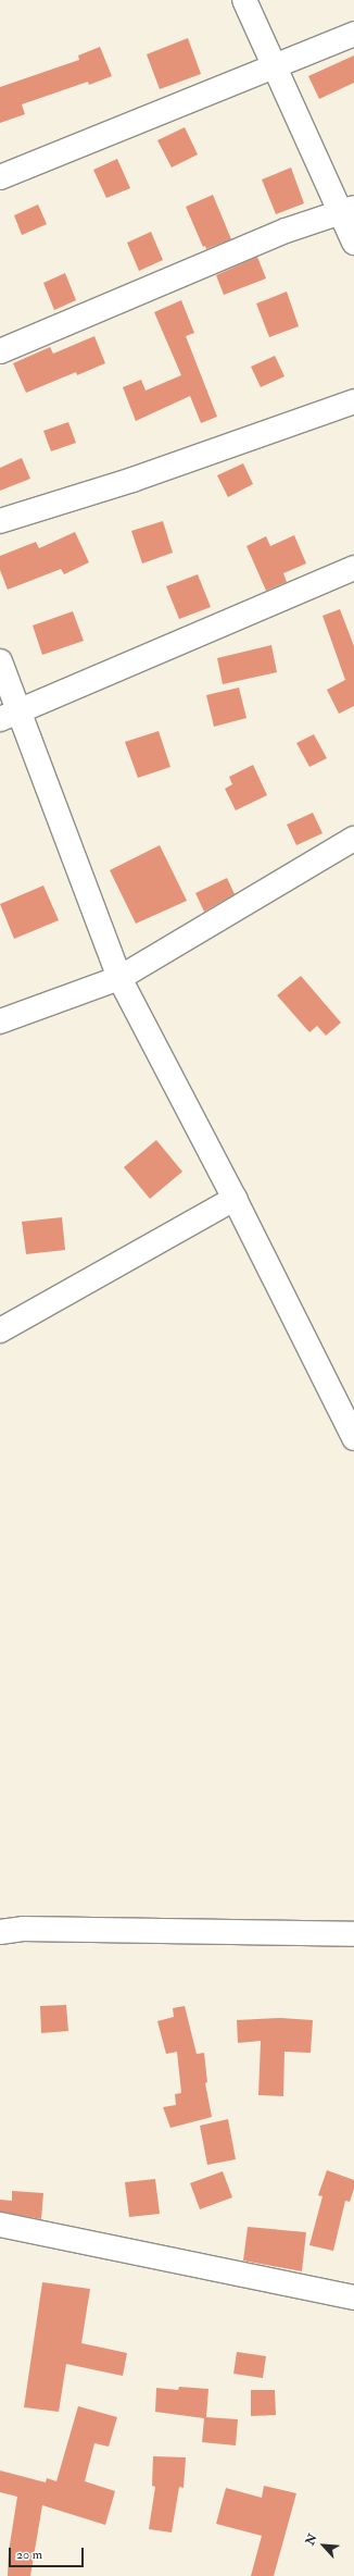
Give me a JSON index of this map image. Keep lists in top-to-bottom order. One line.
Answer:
{"scale_bar":"20 m","north":"top left"}
